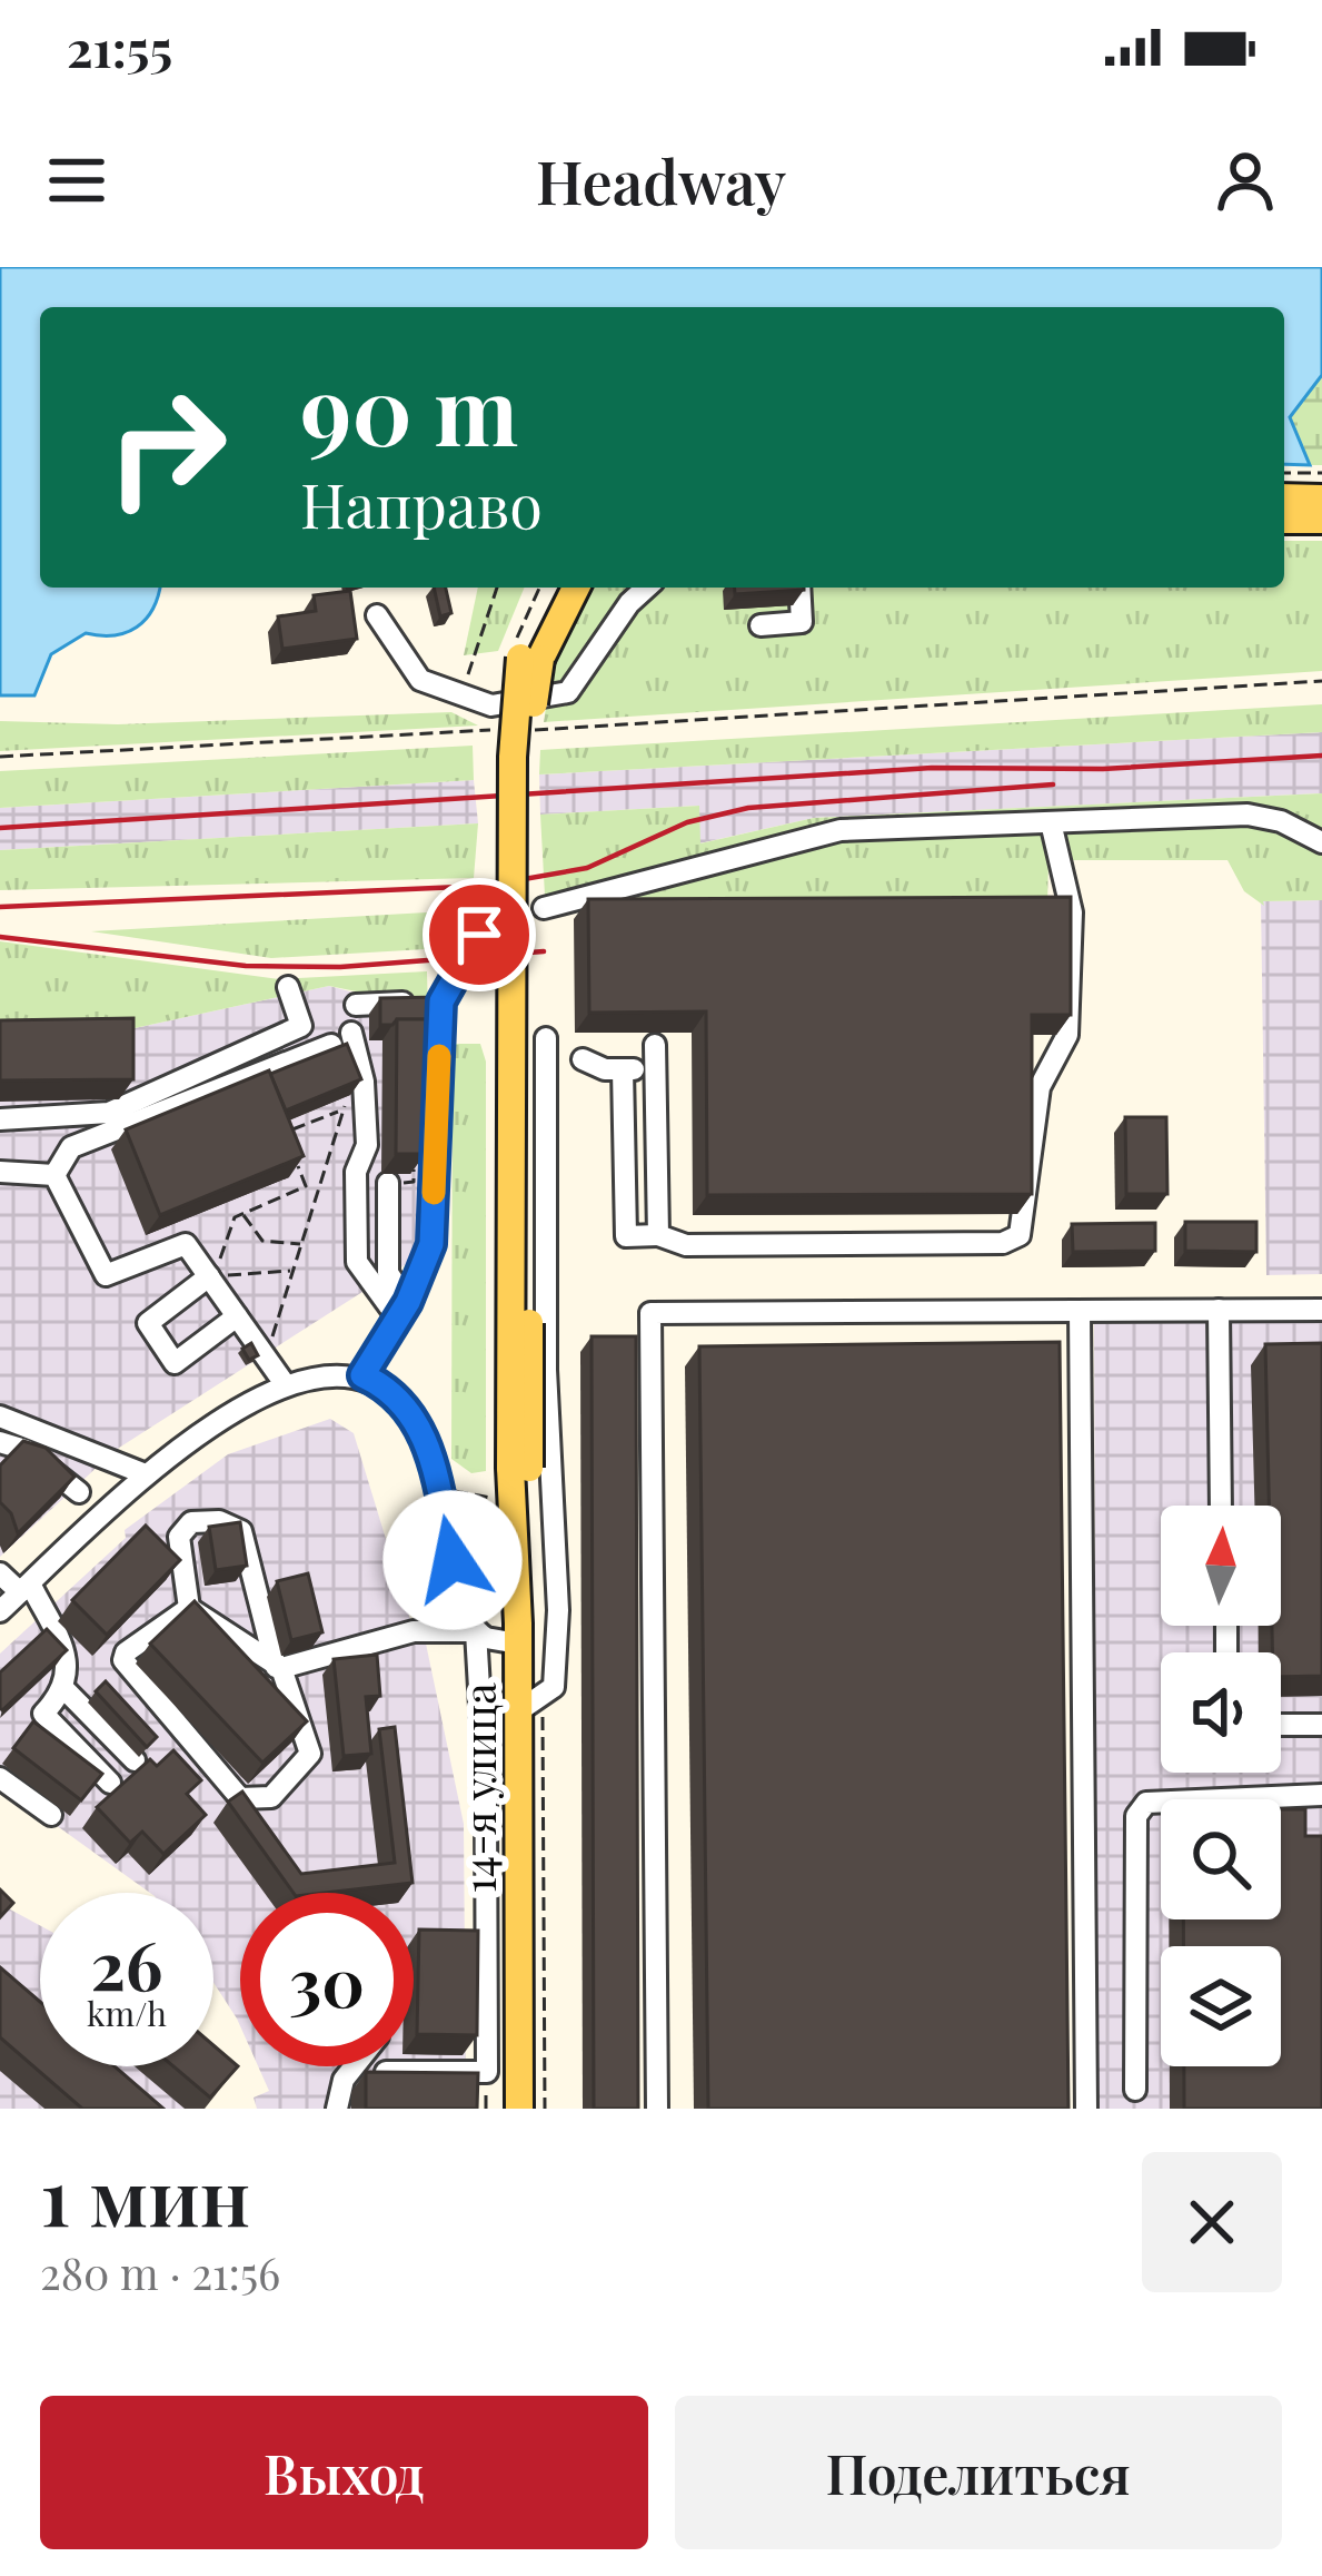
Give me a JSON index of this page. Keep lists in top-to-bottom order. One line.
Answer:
{"streets":{"main road":["14-я улица"]},"north":"top","page":{"status":"21:55","header":"Headway","turn":["90 m","Направо"],"speed":"26 km/h","limit":"30","heading":["1 мин","280 m · 21:56"],"buttons":["Выход","Поделиться"]}}
